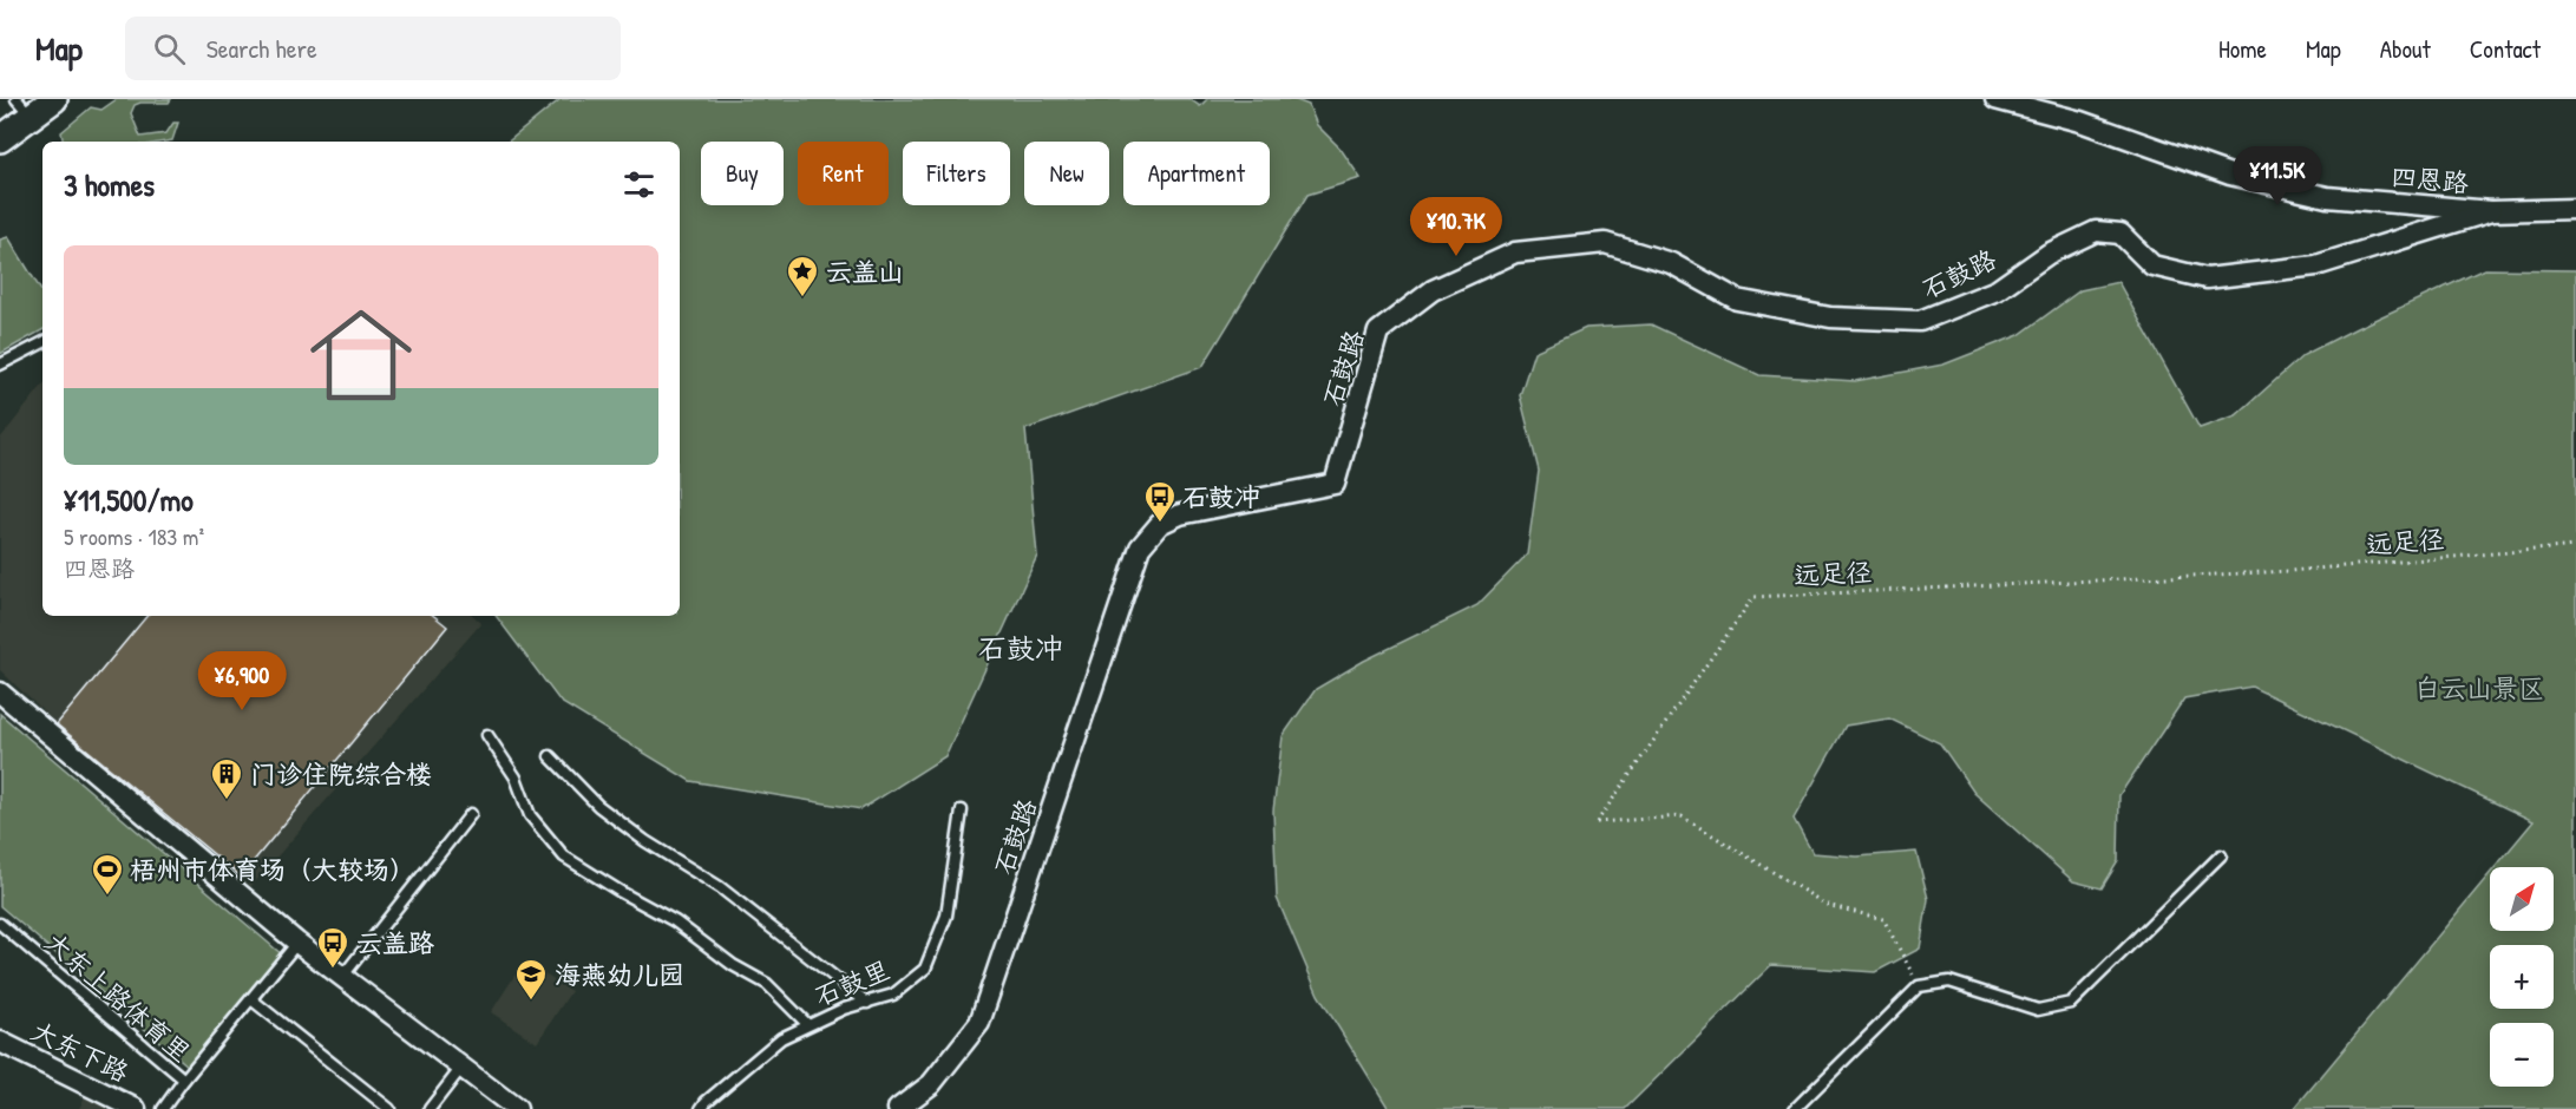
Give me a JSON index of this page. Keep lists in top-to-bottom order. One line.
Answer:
{"streets":{"street":["四恩路","石鼓路","大东下路"],"lane":["石鼓里","大东上路体育里"],"path":["远足径"]},"crossings":[["四恩路","石鼓路"]],"districts":["石鼓冲"],"parks":["白云山景区"],"places":{"place":["云盖山"],"bus stop":["石鼓冲","云盖路"],"building":["门诊住院综合楼"],"sports":["梧州市体育场（大较场）"],"school or university":["海燕幼儿园"]},"north":"top right","page":{"header":"Map","search":"Search here","nav":["Home","Map","About","Contact"],"chip":["Buy","Rent","Filters","New","Apartment"],"heading":"3 homes","price":["¥11.5K","¥10.7K","¥6,900"],"list":[{"name":"¥11,500/mo","note":"5 rooms · 183 m² · 四恩路"}],"map_buttons":["+","−"]}}
